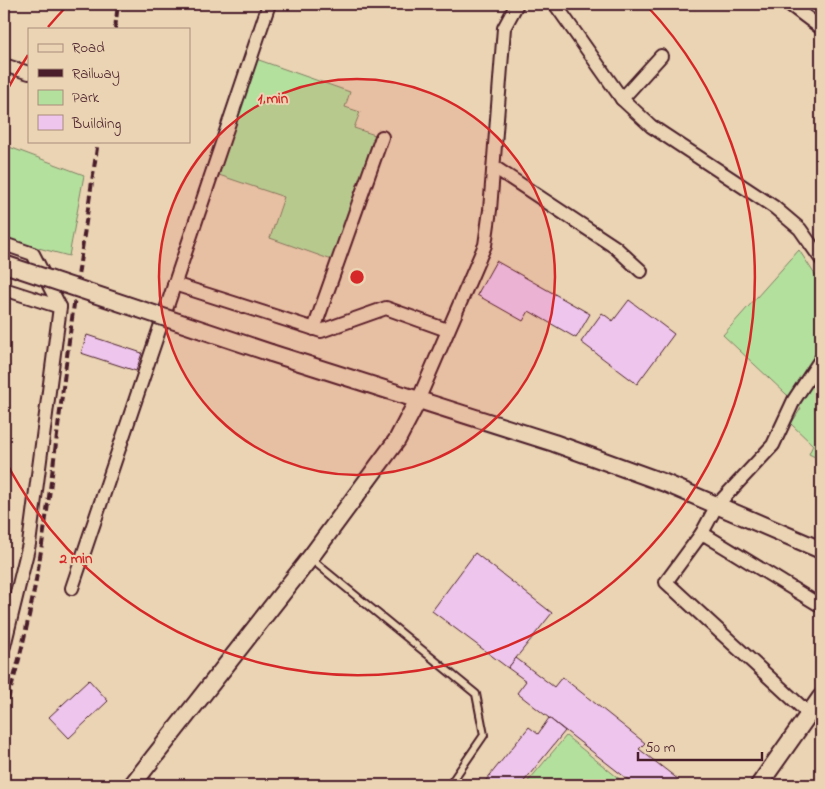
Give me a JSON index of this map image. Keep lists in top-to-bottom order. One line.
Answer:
{"legend":["Road","Railway","Park","Building"],"scale_bar":"50 m","rings":["1 min","2 min"]}
